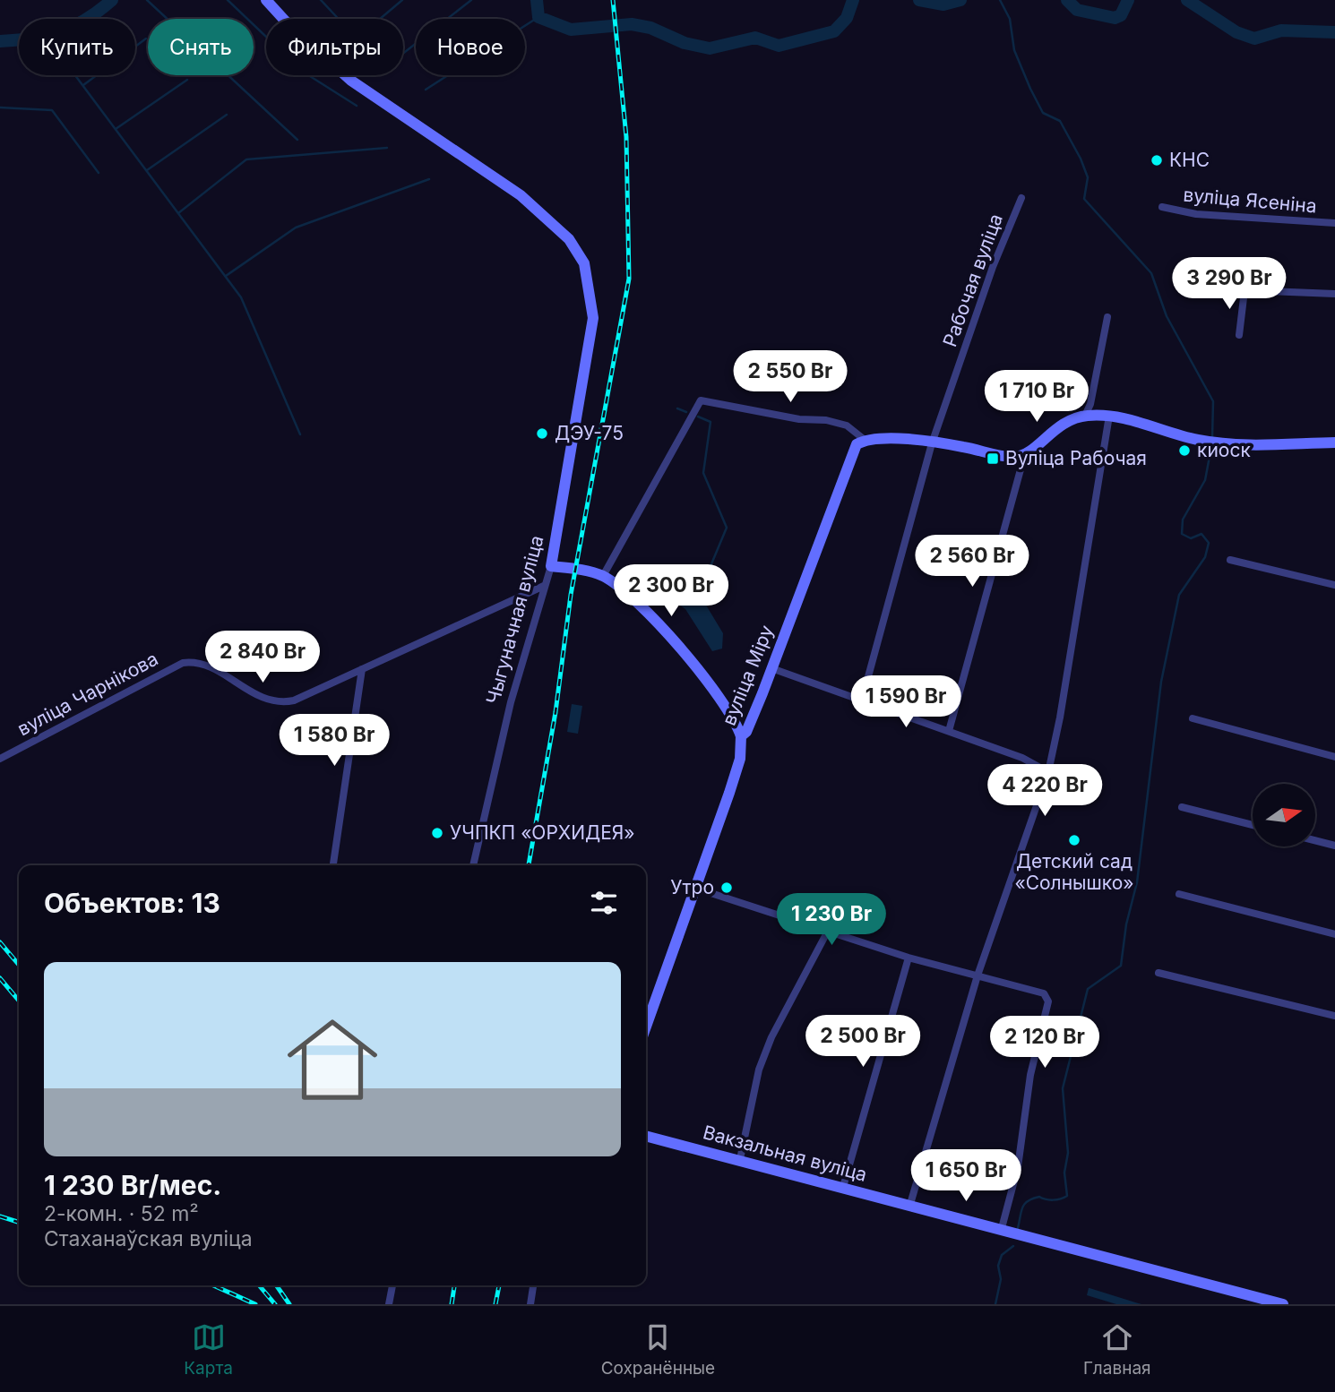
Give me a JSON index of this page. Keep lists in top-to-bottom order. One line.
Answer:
{"streets":{"street":["вуліца Ясеніна","Рабочая вуліца","Чыгуначная вуліца","вуліца Міру","вуліца Чарнікова","Вакзальная вуліца"]},"crossings":[["Чыгуначная вуліца","вуліца Чарнікова"]],"places":{"other":["КНС","ДЭУ-75","киоск","УЧПКП «ОРХИДЕЯ»","Детский сад «Солнышко»","Утро"],"transit":["Вуліца Рабочая"]},"north":"right","page":{"chip":["Купить","Снять","Фильтры","Новое"],"price":["3 290 Br","2 550 Br","1 710 Br","2 560 Br","2 300 Br","2 840 Br","1 590 Br","1 580 Br","4 220 Br","1 230 Br","2 500 Br","2 120 Br","1 650 Br"],"heading":"Объектов: 13","list":[{"name":"1 230 Br/мес.","note":"2-комн. · 52 m² · Стаханаўская вуліца"}],"tabs":["Карта","Сохранённые","Главная"]}}
